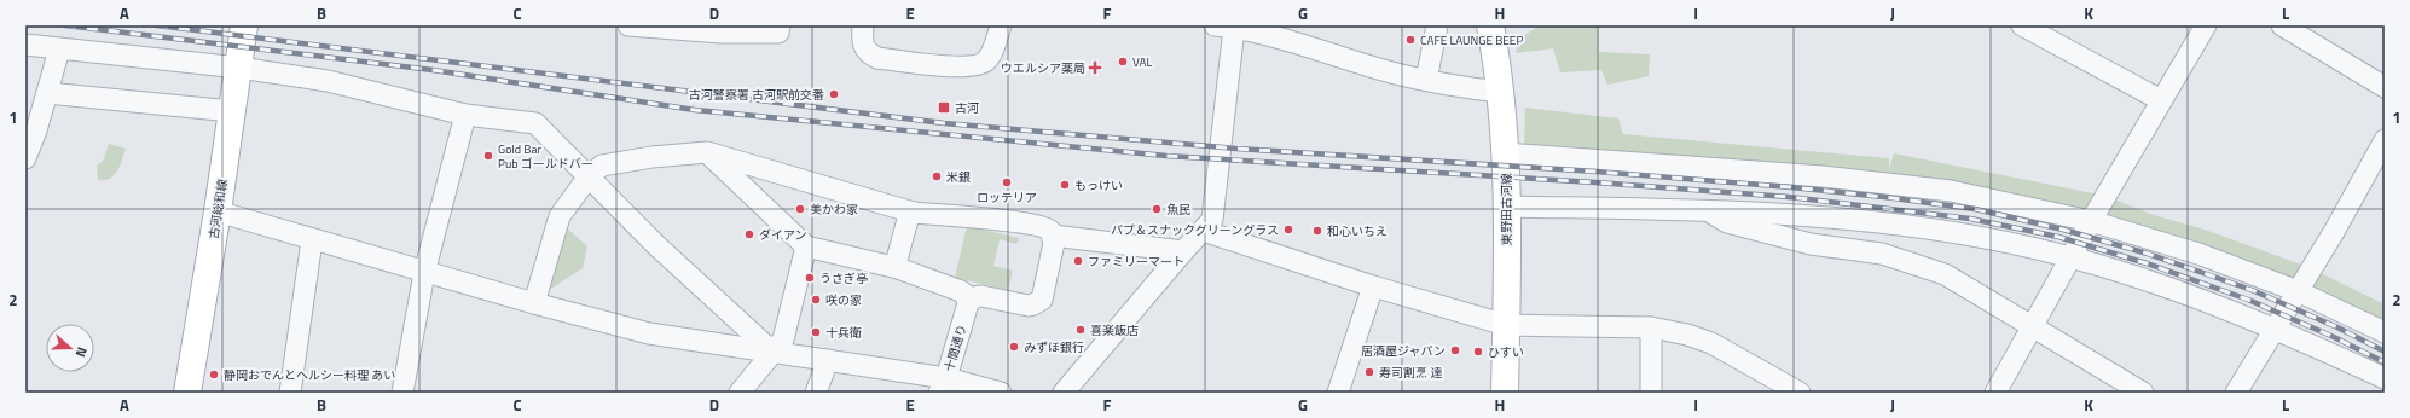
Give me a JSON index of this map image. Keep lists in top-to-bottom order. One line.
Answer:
{"streets":{"main road":["古河総和線","東野田古河線"],"street":["十間通り"]},"places":{"other":["CAFE LAUNGE BEEP","VAL","古河警察署 古河駅前交番","Gold Bar Pub ゴールドバー","米銀","ロッテリア","もっけい","美かわ家","魚民","パブ＆スナックグリーングラス","和心いちえ","ダイアン","ファミリーマート","うさぎ亭","咲の家","喜楽飯店","十兵衛","みずほ銀行","居酒屋ジャパン","ひすい","寿司割烹 達","静岡おでんとヘルシー料理 あい"],"health":["ウエルシア薬局"],"transit":["古河"]},"north":"right","grid":{"columns":["A","B","C","D","E","F","G","H","I","J","K","L"],"rows":["1","2"]}}
